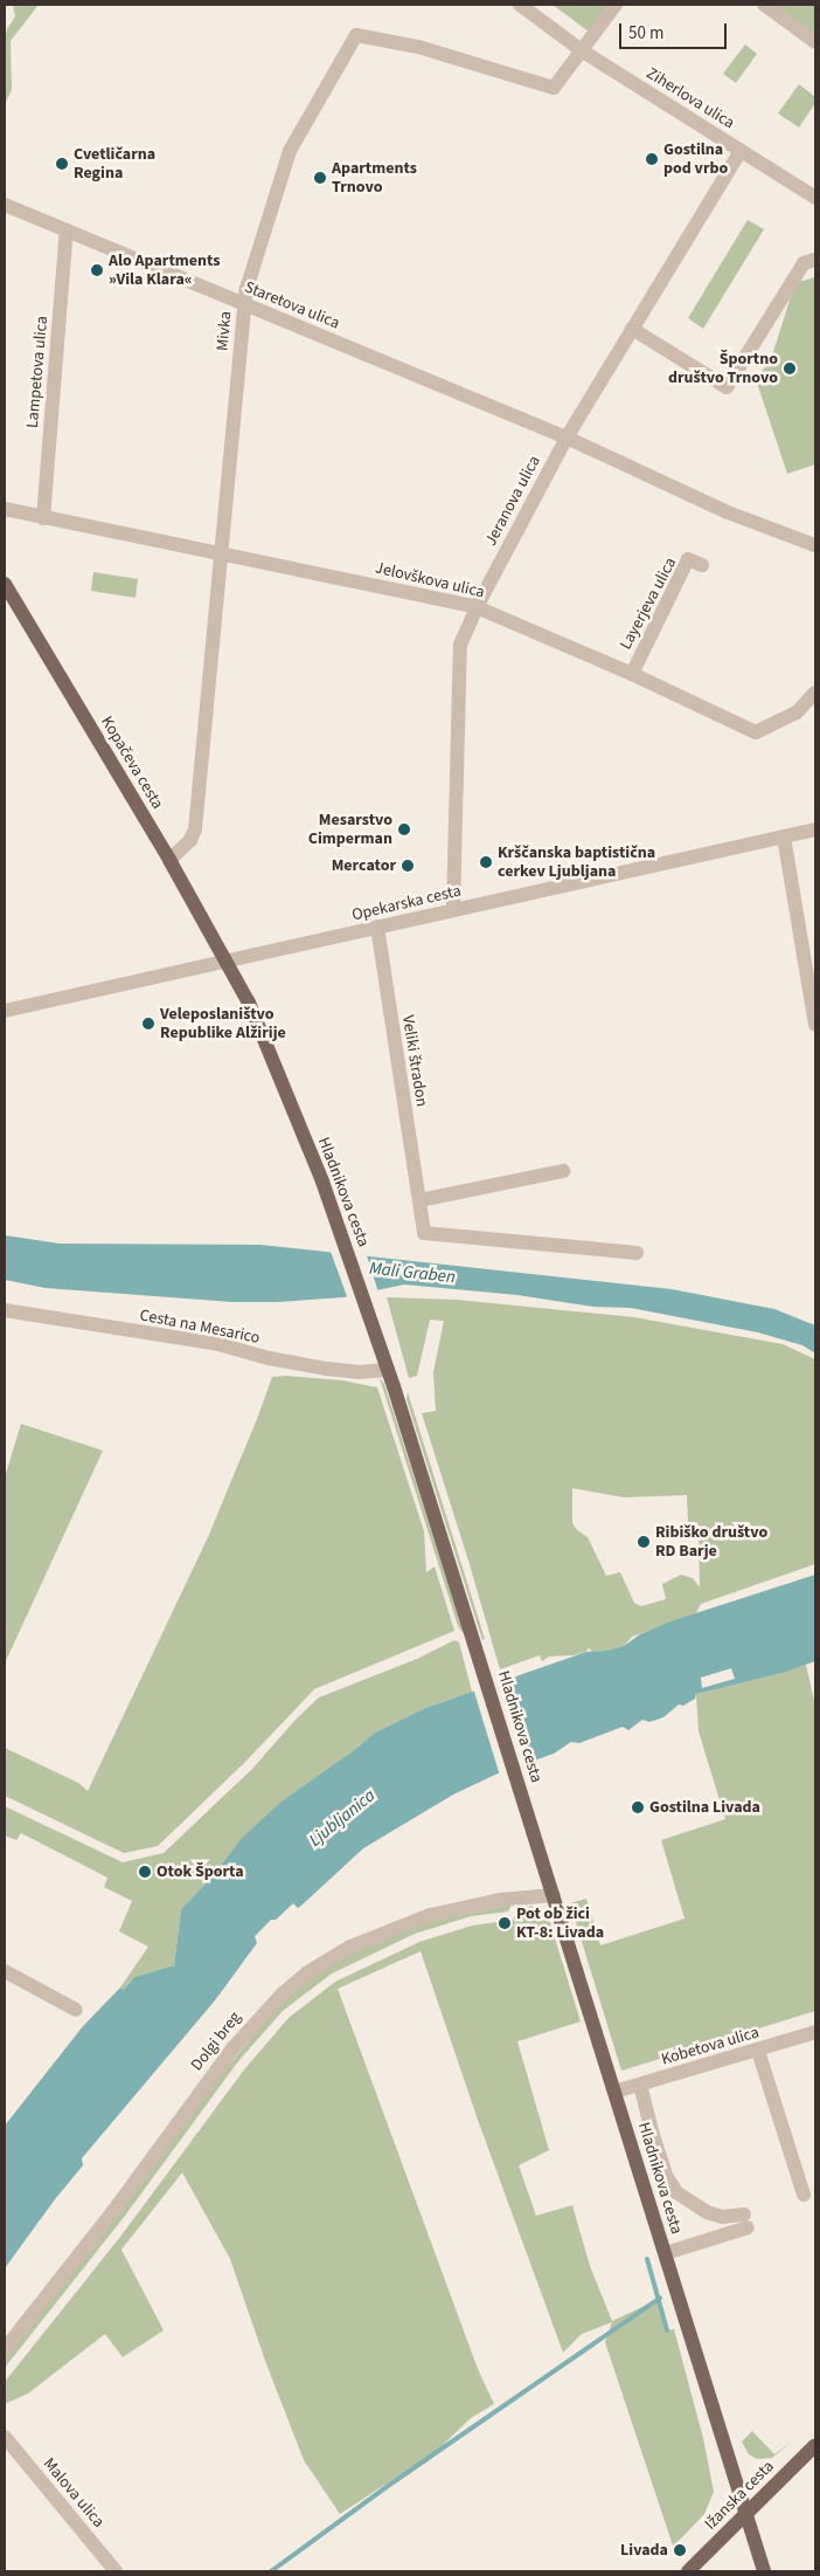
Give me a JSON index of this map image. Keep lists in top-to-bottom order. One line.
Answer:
{"streets":{"main road":["Kopačeva cesta","Hladnikova cesta","Ižanska cesta"],"street":["Ziherlova ulica","Staretova ulica","Mivka","Lampetova ulica","Jeranova ulica","Jelovškova ulica","Layerjeva ulica","Opekarska cesta","Veliki štradon","Cesta na Mesarico","Dolgi breg","Kobetova ulica","Malova ulica"]},"crossings":[["Ziherlova ulica","Mivka"],["Ziherlova ulica","Jeranova ulica"],["Staretova ulica","Mivka"],["Staretova ulica","Lampetova ulica"],["Staretova ulica","Jeranova ulica"],["Mivka","Jelovškova ulica"],["Mivka","Kopačeva cesta"],["Lampetova ulica","Jelovškova ulica"],["Jeranova ulica","Jelovškova ulica"],["Jeranova ulica","Opekarska cesta"],["Jelovškova ulica","Layerjeva ulica"],["Kopačeva cesta","Opekarska cesta"],["Kopačeva cesta","Hladnikova cesta"],["Opekarska cesta","Veliki štradon"],["Opekarska cesta","Hladnikova cesta"],["Hladnikova cesta","Cesta na Mesarico"],["Hladnikova cesta","Dolgi breg"],["Hladnikova cesta","Kobetova ulica"],["Hladnikova cesta","Ižanska cesta"]],"water":["Mali Graben","Ljubljanica"],"places":["Gostilna pod vrbo","Cvetličarna Regina","Apartments Trnovo","Alo Apartments »Vila Klara«","Športno društvo Trnovo","Mesarstvo Cimperman","Krščanska baptistična cerkev Ljubljana","Mercator","Veleposlaništvo Republike Alžirije","Ribiško društvo RD Barje","Gostilna Livada","Otok Športa","Pot ob žici KT-8: Livada","Livada"],"scale_bar":"50 m"}
